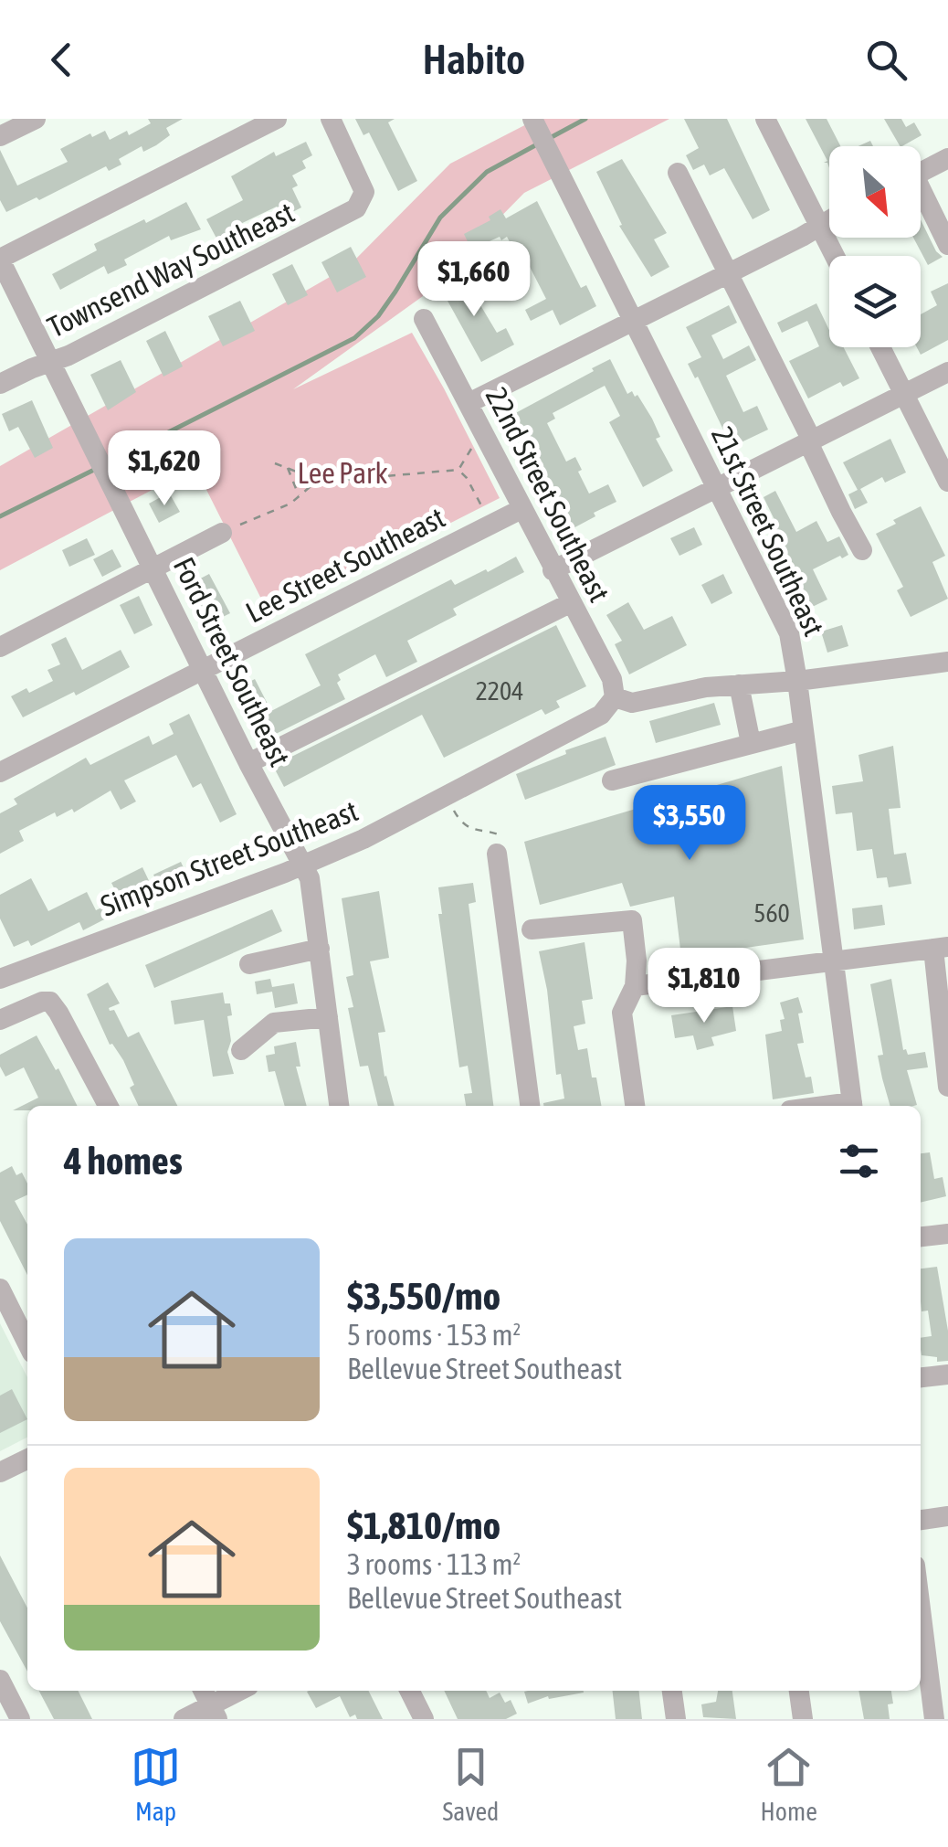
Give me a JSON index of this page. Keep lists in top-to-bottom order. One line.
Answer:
{"streets":{"street":["Townsend Way Southeast","22nd Street Southeast","21st Street Southeast","Lee Street Southeast","Ford Street Southeast","Simpson Street Southeast"]},"crossings":[["Townsend Way Southeast","Ford Street Southeast"],["22nd Street Southeast","Lee Street Southeast"],["22nd Street Southeast","Simpson Street Southeast"],["Lee Street Southeast","Ford Street Southeast"],["Ford Street Southeast","Simpson Street Southeast"]],"parks":["Lee Park"],"house_numbers":["2204","560"],"north":"bottom right","page":{"header":"Habito","price":["$1,660","$1,620","$3,550","$1,810"],"heading":"4 homes","list":[{"name":"$3,550/mo","note":"5 rooms · 153 m² · Bellevue Street Southeast"},{"name":"$1,810/mo","note":"3 rooms · 113 m² · Bellevue Street Southeast"}],"tabs":["Map","Saved","Home"]}}
